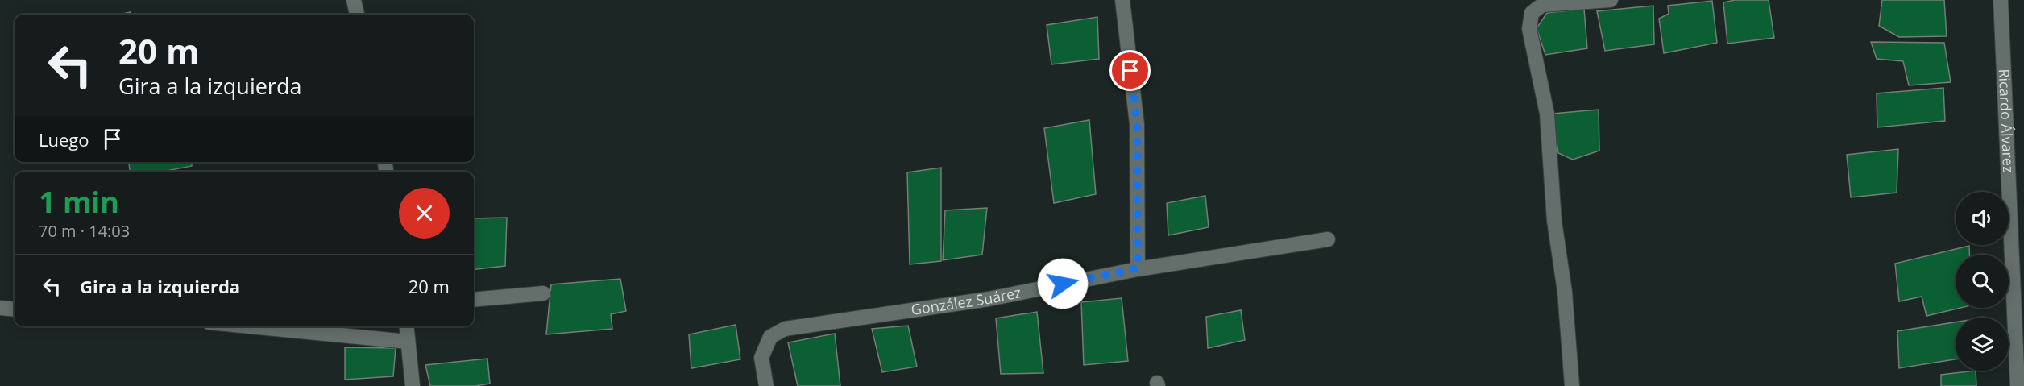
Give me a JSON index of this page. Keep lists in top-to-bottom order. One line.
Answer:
{"streets":{"street":["Ricardo Álvarez","González Suárez"]},"page":{"turn":["20 m","Gira a la izquierda"],"then":"Luego","heading":["1 min","70 m · 14:03"],"list":[{"name":"Gira a la izquierda","value":"20 m"}]}}
